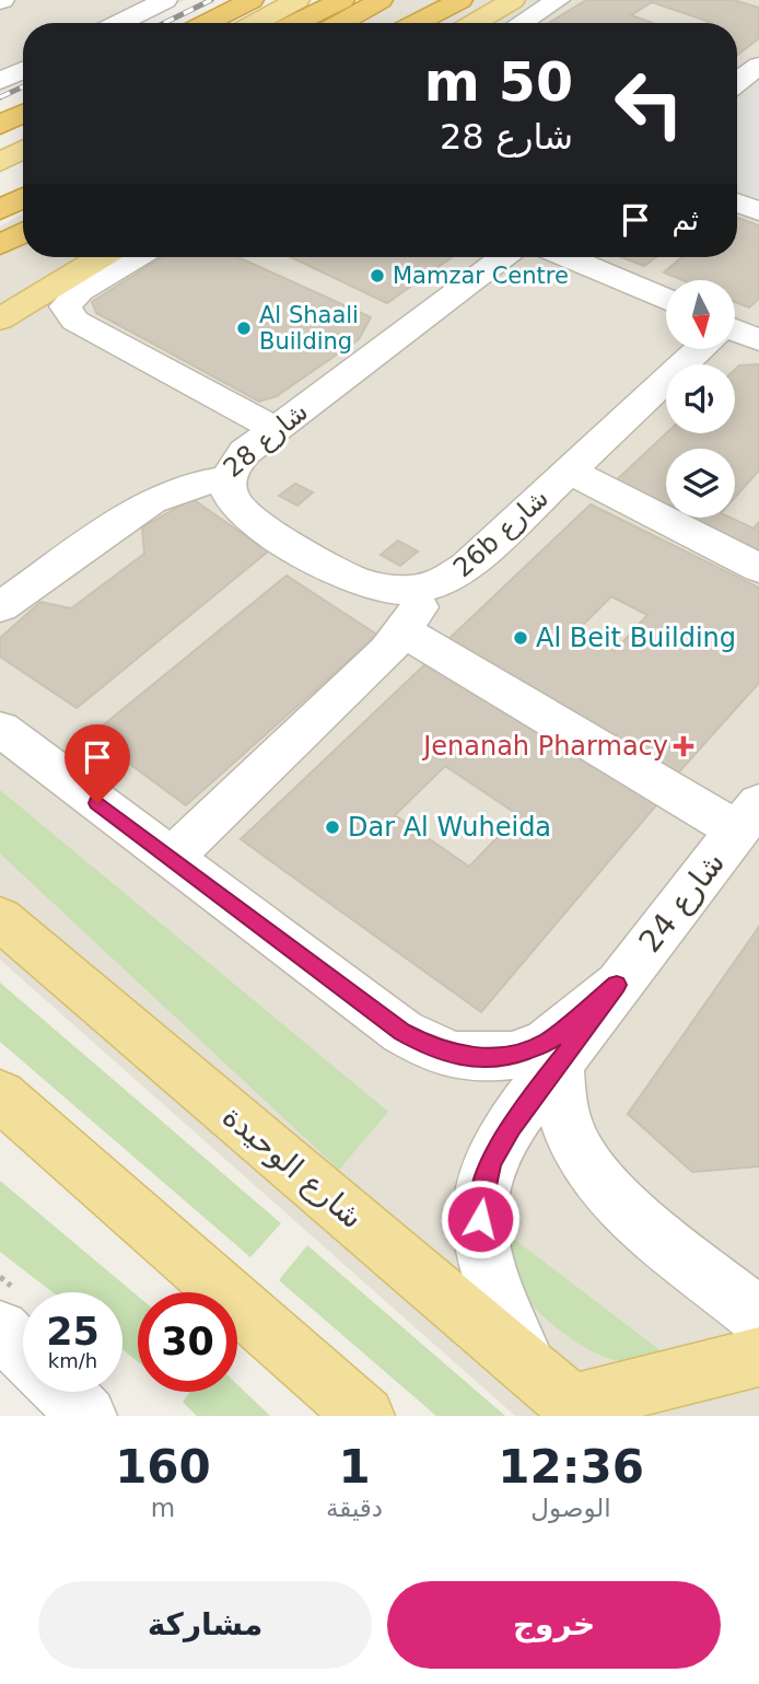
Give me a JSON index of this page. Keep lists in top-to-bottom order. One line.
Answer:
{"streets":{"main road":["شارع الوحيدة"],"street":["شارع 28","26b شارع","شارع 24"]},"crossings":[["شارع 28","26b شارع"],["شارع 24","شارع الوحيدة"]],"places":{"other":["Mamzar Centre","Al Shaali Building","Al Beit Building","Dar Al Wuheida"],"health":["Jenanah Pharmacy"]},"north":"bottom","page":{"turn":["50 m","شارع 28"],"then":"ثم","speed":"25 km/h","limit":"30","eta":["12:36","الوصول","1","دقيقة","160","m"],"buttons":["خروج","مشاركة"]}}
